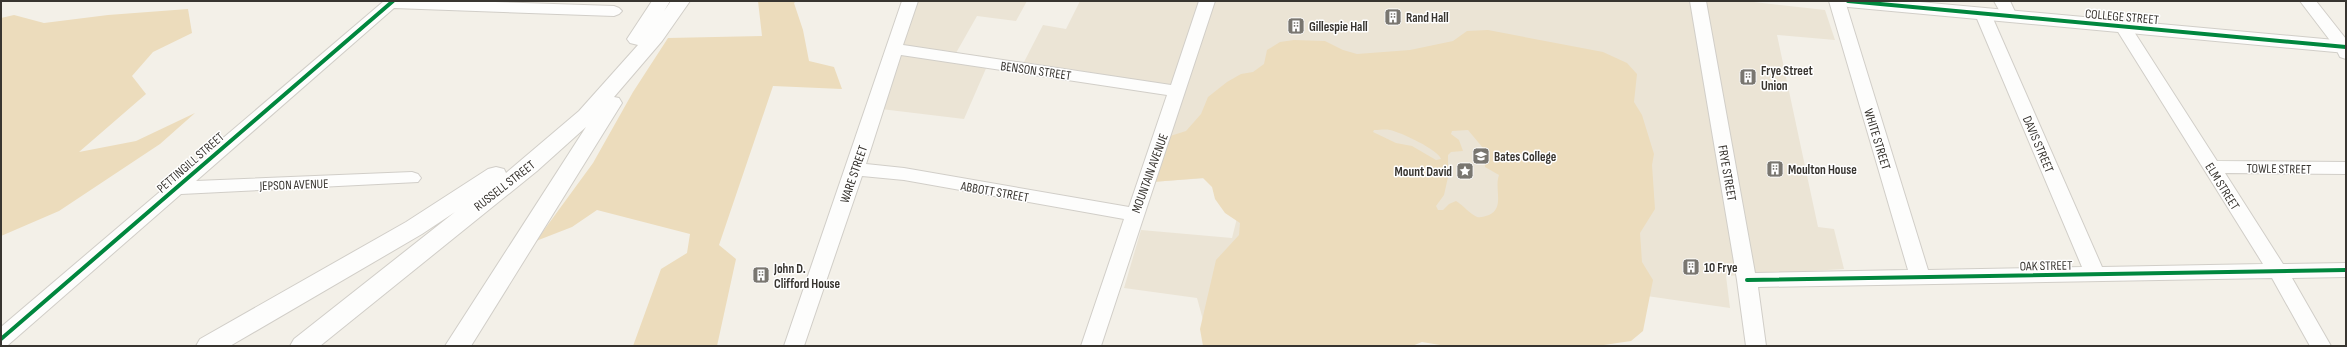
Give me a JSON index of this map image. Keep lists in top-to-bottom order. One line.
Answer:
{"streets":{"main road":["COLLEGE STREET","RUSSELL STREET"],"street":["BENSON STREET","WHITE STREET","DAVIS STREET","PETTINGILL STREET","TOWLE STREET","MOUNTAIN AVENUE","FRYE STREET","WARE STREET","JEPSON AVENUE","ELM STREET","ABBOTT STREET","OAK STREET"]},"crossings":[["COLLEGE STREET","DAVIS STREET"],["COLLEGE STREET","ELM STREET"],["BENSON STREET","MOUNTAIN AVENUE"],["BENSON STREET","WARE STREET"],["WHITE STREET","OAK STREET"],["DAVIS STREET","OAK STREET"],["PETTINGILL STREET","JEPSON AVENUE"],["TOWLE STREET","ELM STREET"],["MOUNTAIN AVENUE","ABBOTT STREET"],["FRYE STREET","OAK STREET"],["WARE STREET","ABBOTT STREET"],["ELM STREET","OAK STREET"]],"places":{"building":["Rand Hall","Gillespie Hall","Frye Street Union","Moulton House","10 Frye","John D. Clifford House"],"school or university":["Bates College"],"place":["Mount David"]}}
